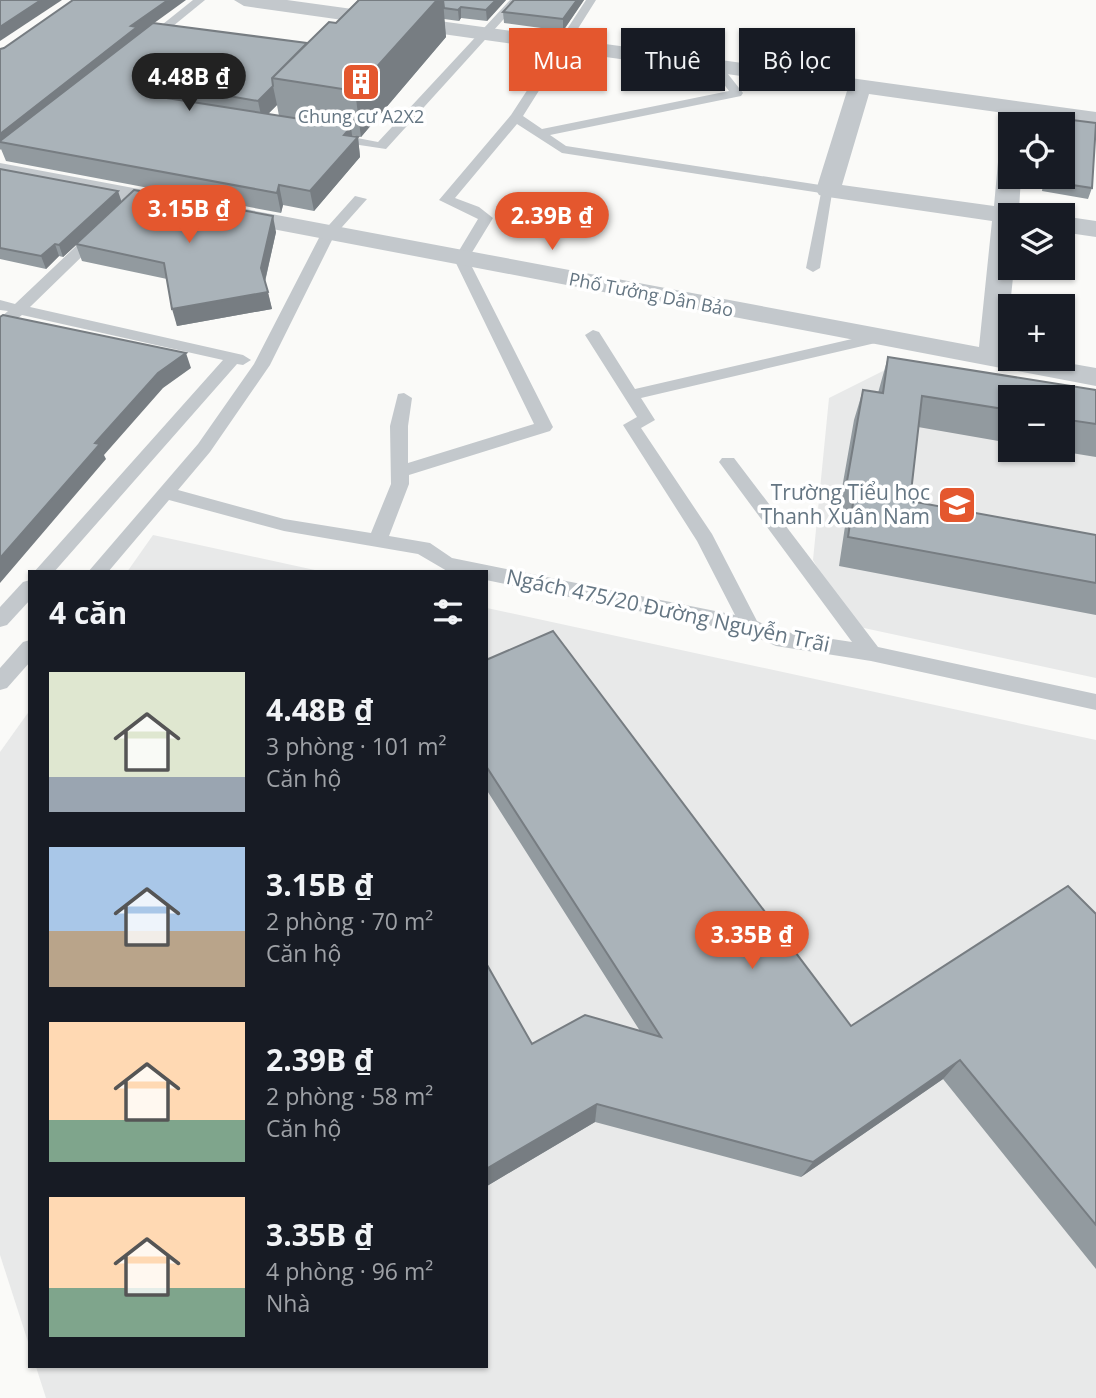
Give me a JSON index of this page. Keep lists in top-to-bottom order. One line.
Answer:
{"streets":{"street":["Phố Tưởng Dân Bảo"],"lane":["Ngách 475/20 Đường Nguyễn Trãi"]},"places":{"building":["Chung cư A2X2"],"school or university":["Trường Tiểu học Thanh Xuân Nam"]},"page":{"chip":["Mua","Thuê","Bộ lọc"],"price":["4.48B ₫","3.15B ₫","2.39B ₫","3.35B ₫"],"map_buttons":["+","−"],"heading":"4 căn","list":[{"name":"4.48B ₫","note":"3 phòng · 101 m² · Căn hộ"},{"name":"3.15B ₫","note":"2 phòng · 70 m² · Căn hộ"},{"name":"2.39B ₫","note":"2 phòng · 58 m² · Căn hộ"},{"name":"3.35B ₫","note":"4 phòng · 96 m² · Nhà"}]}}
